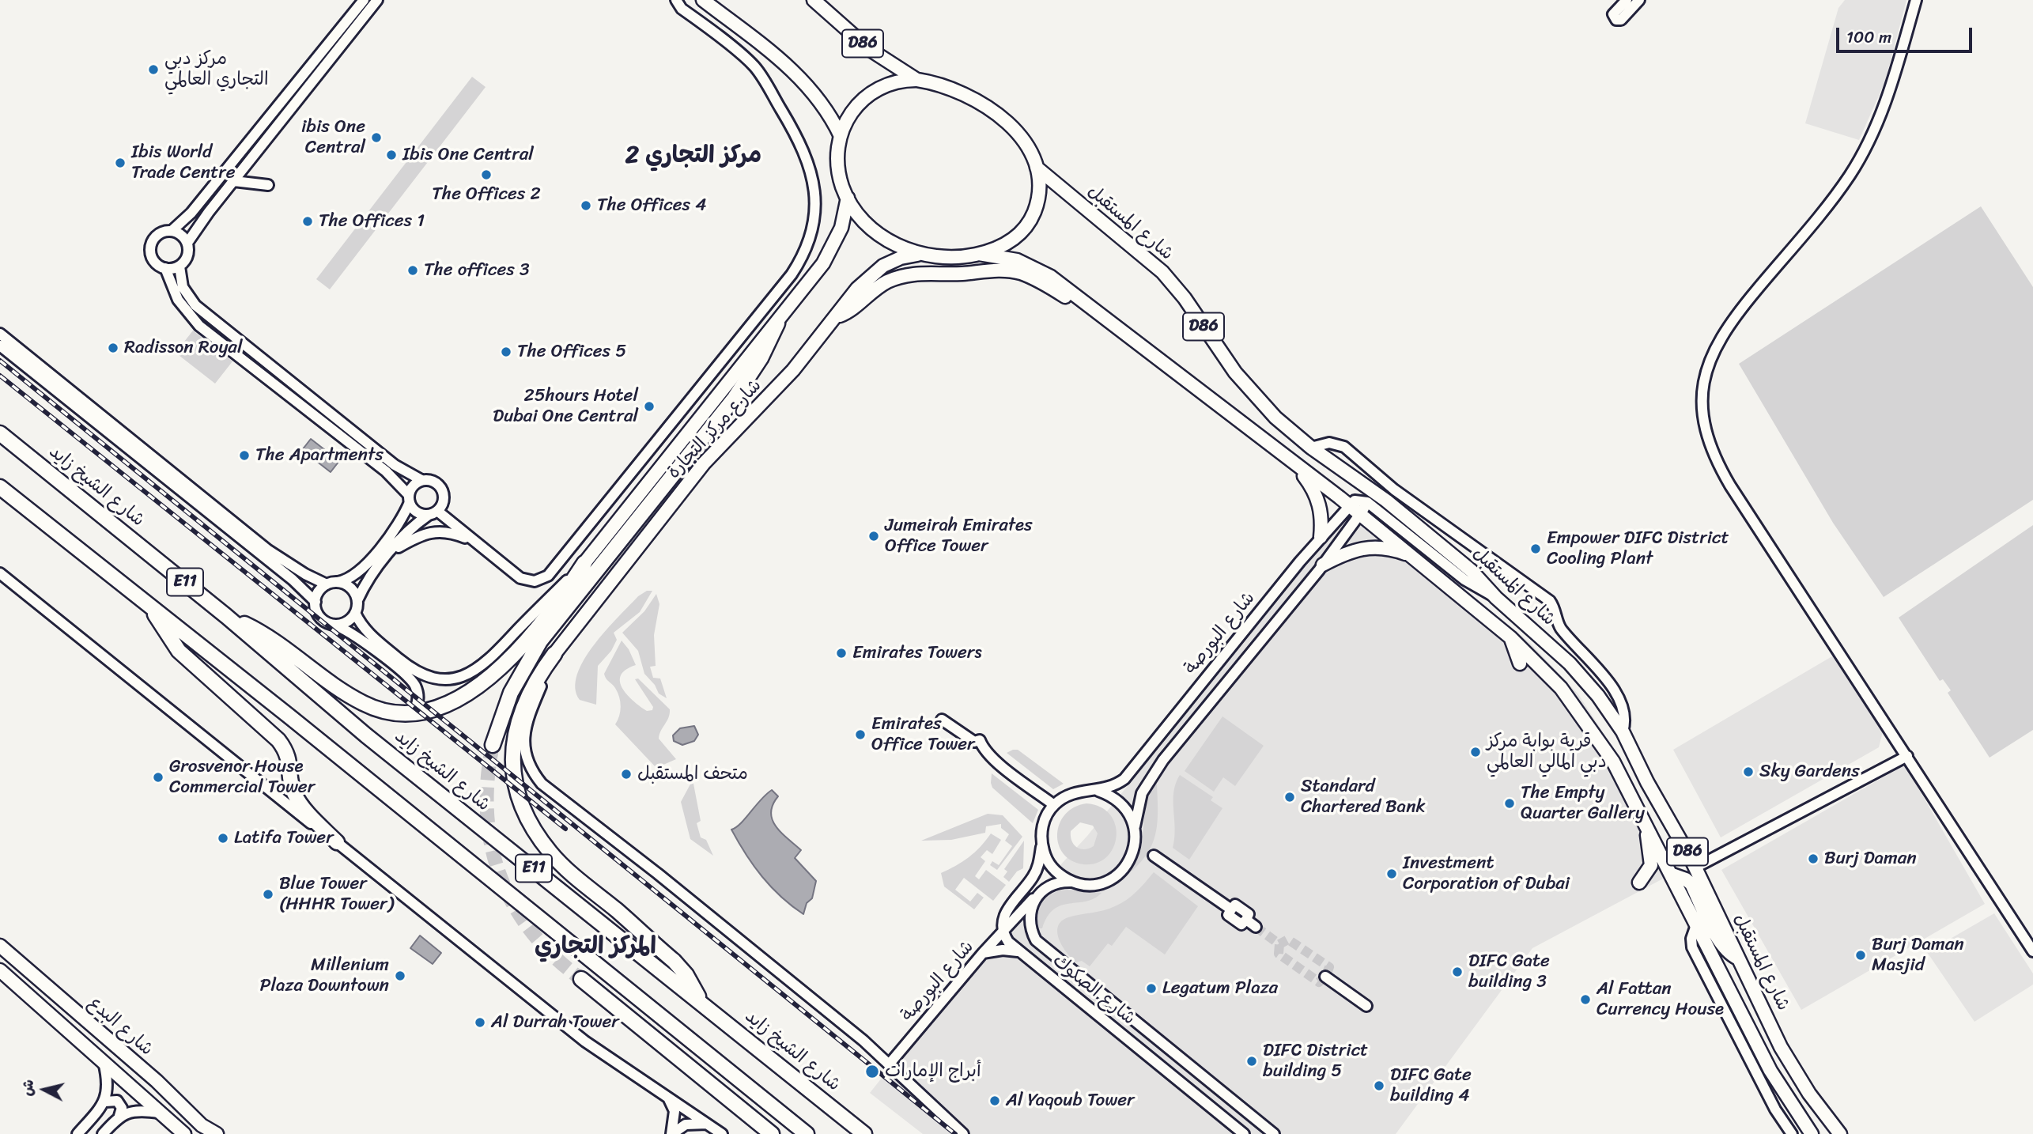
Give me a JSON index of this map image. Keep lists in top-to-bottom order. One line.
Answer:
{"streets":{"highway":["شارع الشيخ زايد","E11"],"main road":["D86","شارع المستقبل","شارع مركز التجارة","شارع البدع"],"street":["شارع البورصة","شارع الصكوك"]},"crossings":[["D86","شارع المستقبل"],["D86","شارع مركز التجارة"],["D86","شارع البورصة"],["شارع المستقبل","شارع مركز التجارة"],["شارع المستقبل","شارع البورصة"],["شارع البورصة","شارع الصكوك"]],"districts":["مركز التجاري 2","المركز التجاري"],"places":["مركز دبي التجاري العالمي","ibis One Central","Ibis One Central","Ibis World Trade Centre","The Offices 2","The Offices 4","The Offices 1","The offices 3","Radisson Royal","The Offices 5","25hours Hotel Dubai One Central","The Apartments","Jumeirah Emirates Office Tower","Empower DIFC District Cooling Plant","Emirates Towers","Emirates Office Tower","قرية بوابة مركز دبي المالي العالمي","Sky Gardens","متحف المستقبل","Grosvenor House Commercial Tower","Standard Chartered Bank","The Empty Quarter Gallery","Latifa Tower","Burj Daman","Investment Corporation of Dubai","Blue Tower (HHHR Tower)","Burj Daman Masjid","DIFC Gate building 3","Millenium Plaza Downtown","Legatum Plaza","Al Fattan Currency House","Al Durrah Tower","DIFC District building 5","أبراج الإمارات","DIFC Gate building 4","Al Yaqoub Tower"],"scale_bar":"100 m","north":"left"}
